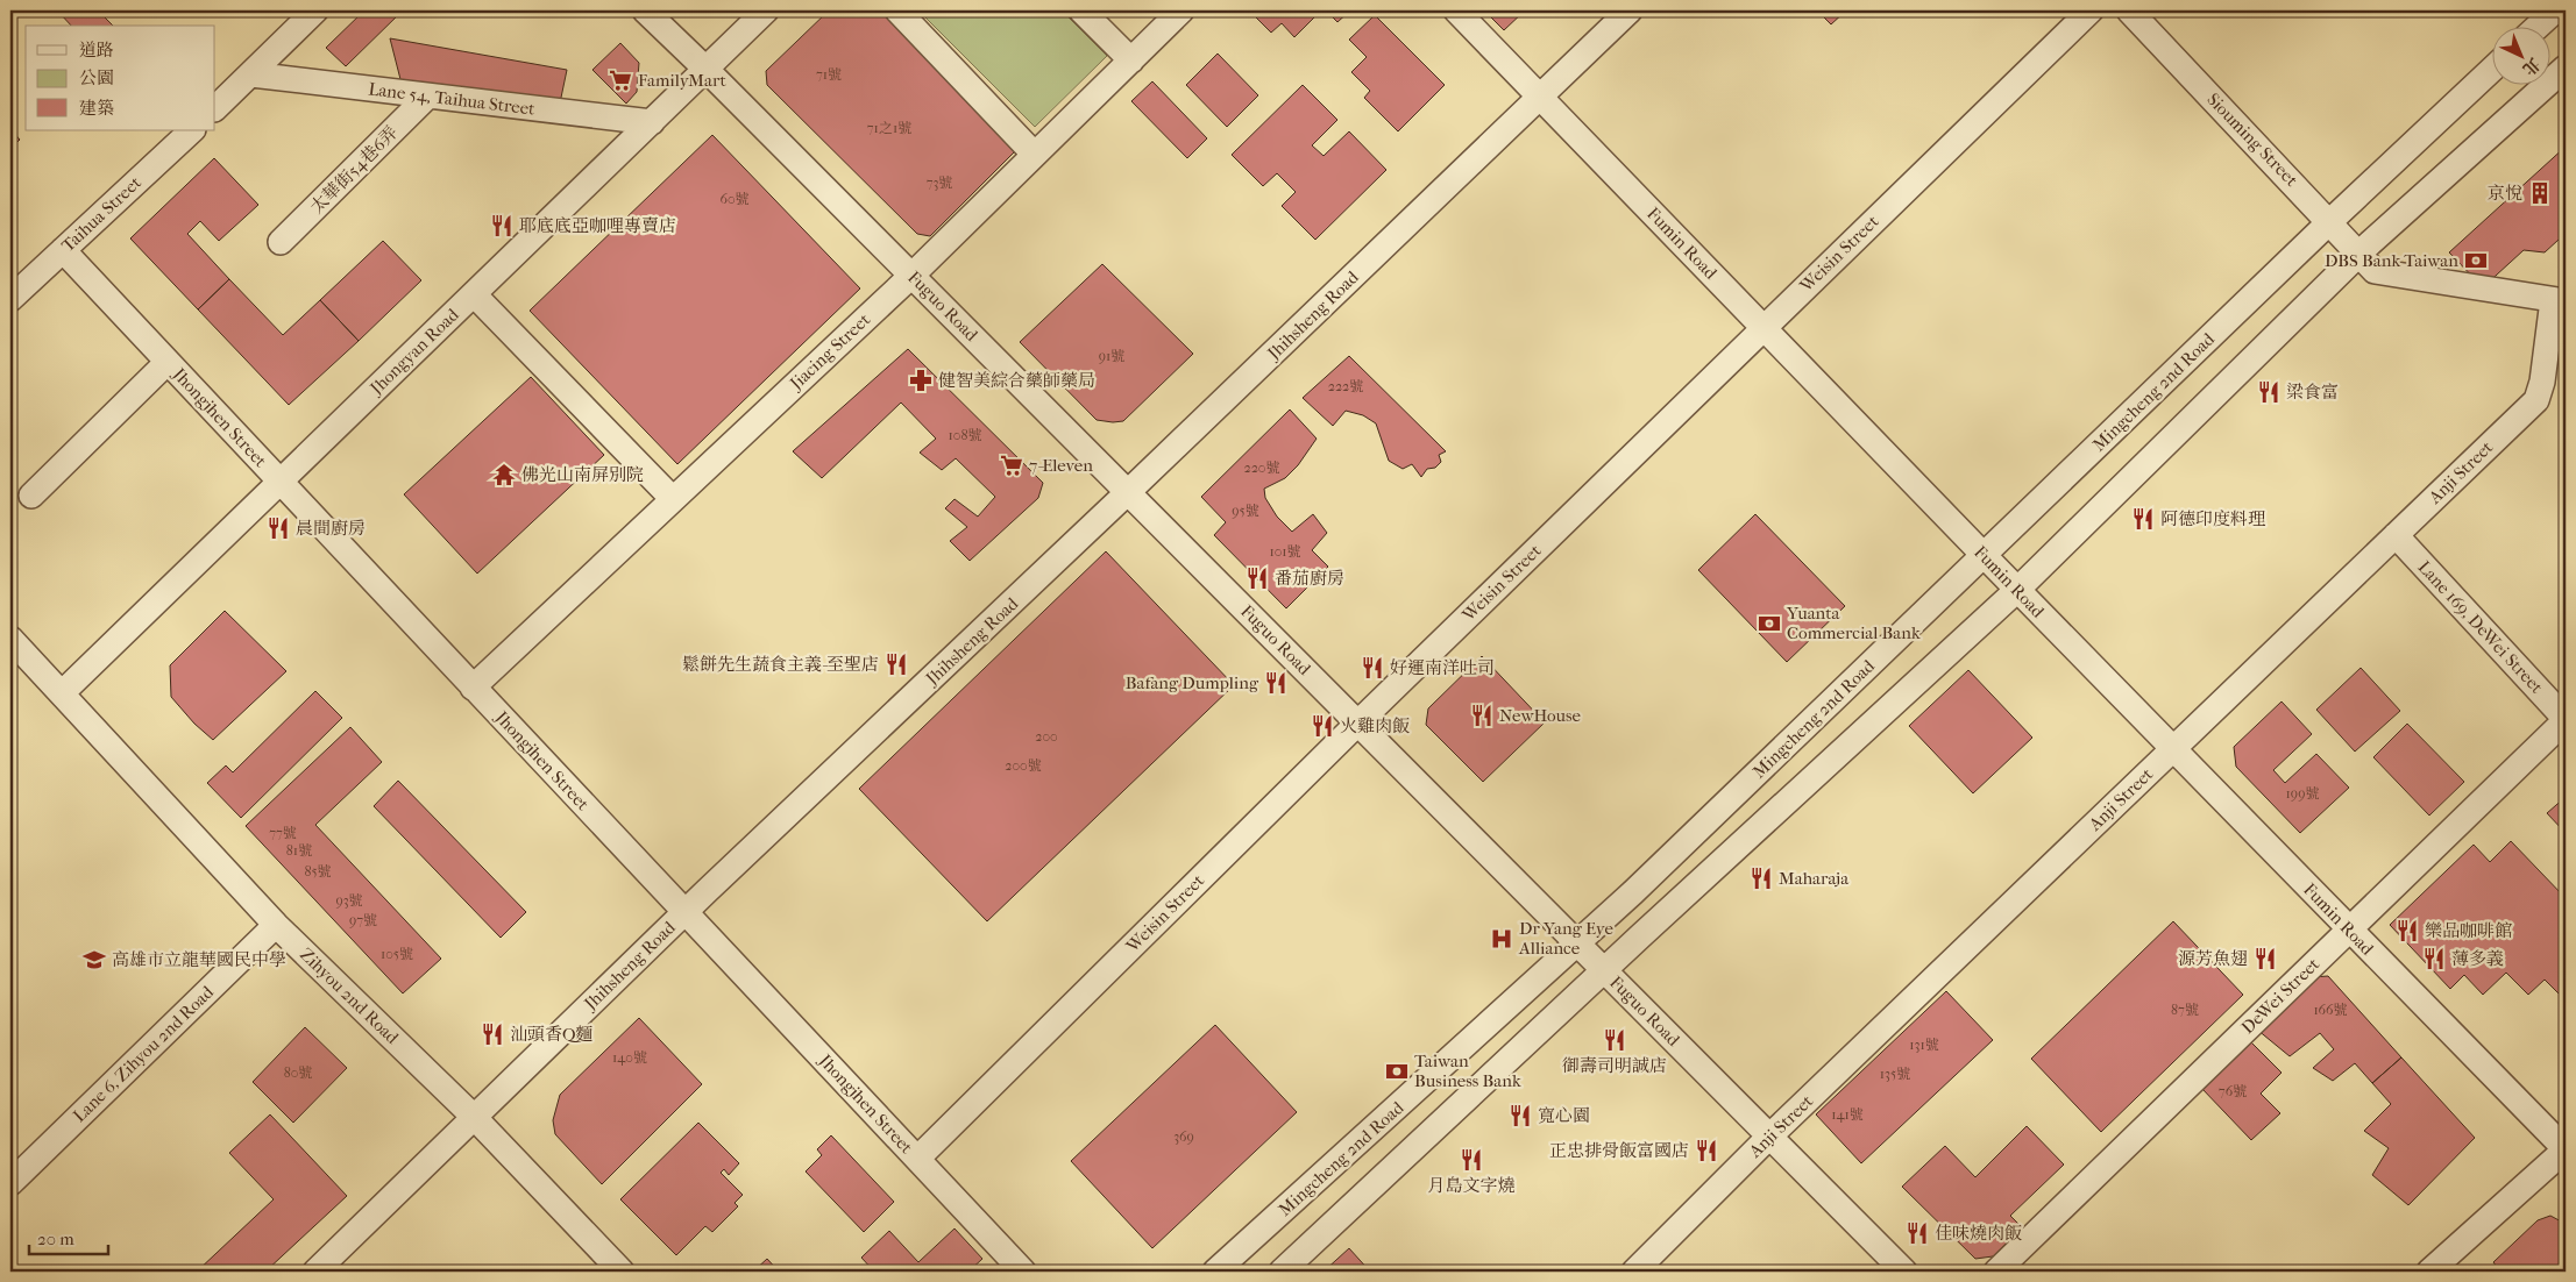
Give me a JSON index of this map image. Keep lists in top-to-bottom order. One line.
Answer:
{"streets":{"street":["Lane 54, Taihua Street","Siouming Street","太華街54巷6弄","Taihua Street","Fumin Road","Weisin Street","Fuguo Road","Jhihsheng Road","Jhongyan Road","Jiacing Street","Mingcheng 2nd Road","Jhongjhen Street","Anji Street","Lane 169, DeWei Street","Zihyou 2nd Road","DeWei Street","Lane 6, Zihyou 2nd Road"]},"crossings":[["Lane 54, Taihua Street","太華街54巷6弄"],["Lane 54, Taihua Street","Jhongyan Road"],["Siouming Street","Mingcheng 2nd Road"],["Taihua Street","Jhongjhen Street"],["Fumin Road","Weisin Street"],["Fumin Road","Jhihsheng Road"],["Fumin Road","Mingcheng 2nd Road"],["Fumin Road","Anji Street"],["Fumin Road","DeWei Street"],["Weisin Street","Fuguo Road"],["Weisin Street","Jhongjhen Street"],["Fuguo Road","Jhihsheng Road"],["Fuguo Road","Jhongyan Road"],["Fuguo Road","Jiacing Street"],["Fuguo Road","Mingcheng 2nd Road"],["Fuguo Road","Anji Street"],["Jhihsheng Road","Jhongjhen Street"],["Jhihsheng Road","Zihyou 2nd Road"],["Jhongyan Road","Jhongjhen Street"],["Jhongyan Road","Zihyou 2nd Road"],["Jiacing Street","Jhongjhen Street"],["Anji Street","Lane 169, DeWei Street"],["Lane 169, DeWei Street","DeWei Street"],["Zihyou 2nd Road","Lane 6, Zihyou 2nd Road"]],"places":{"supermarket":["FamilyMart","7-Eleven"],"building":["京悅"],"restaurant":["耶底底亞咖哩專賣店","梁食富","阿德印度料理","晨間廚房","番茄廚房","鬆餅先生蔬食主義-至聖店","好運南洋吐司","Bafang Dumpling","NewHouse","火雞肉飯","Maharaja","樂品咖啡館","源芳魚翅","薄多義","汕頭香Q麵","御壽司明誠店","寬心園","正忠排骨飯富國店","月島文字燒","佳味燒肉飯"],"bank":["DBS Bank Taiwan","Yuanta Commercial Bank","Taiwan Business Bank"],"pharmacy":["健智美綜合藥師藥局"],"temple":["佛光山南屏別院"],"hospital":["Dr Yang Eye Alliance"],"school or university":["高雄市立龍華國民中學"]},"house_numbers":["71號","71之1號","73號","60號","91號","222號","108號","220號","95號","101號","200","200號","199號","77號","81號","85號","93號","97號","105號","87號","166號","131號","140號","80號","135號","76號","141號","369"],"legend":["道路","公園","建築"],"scale_bar":"20 m","north":"bottom right"}
